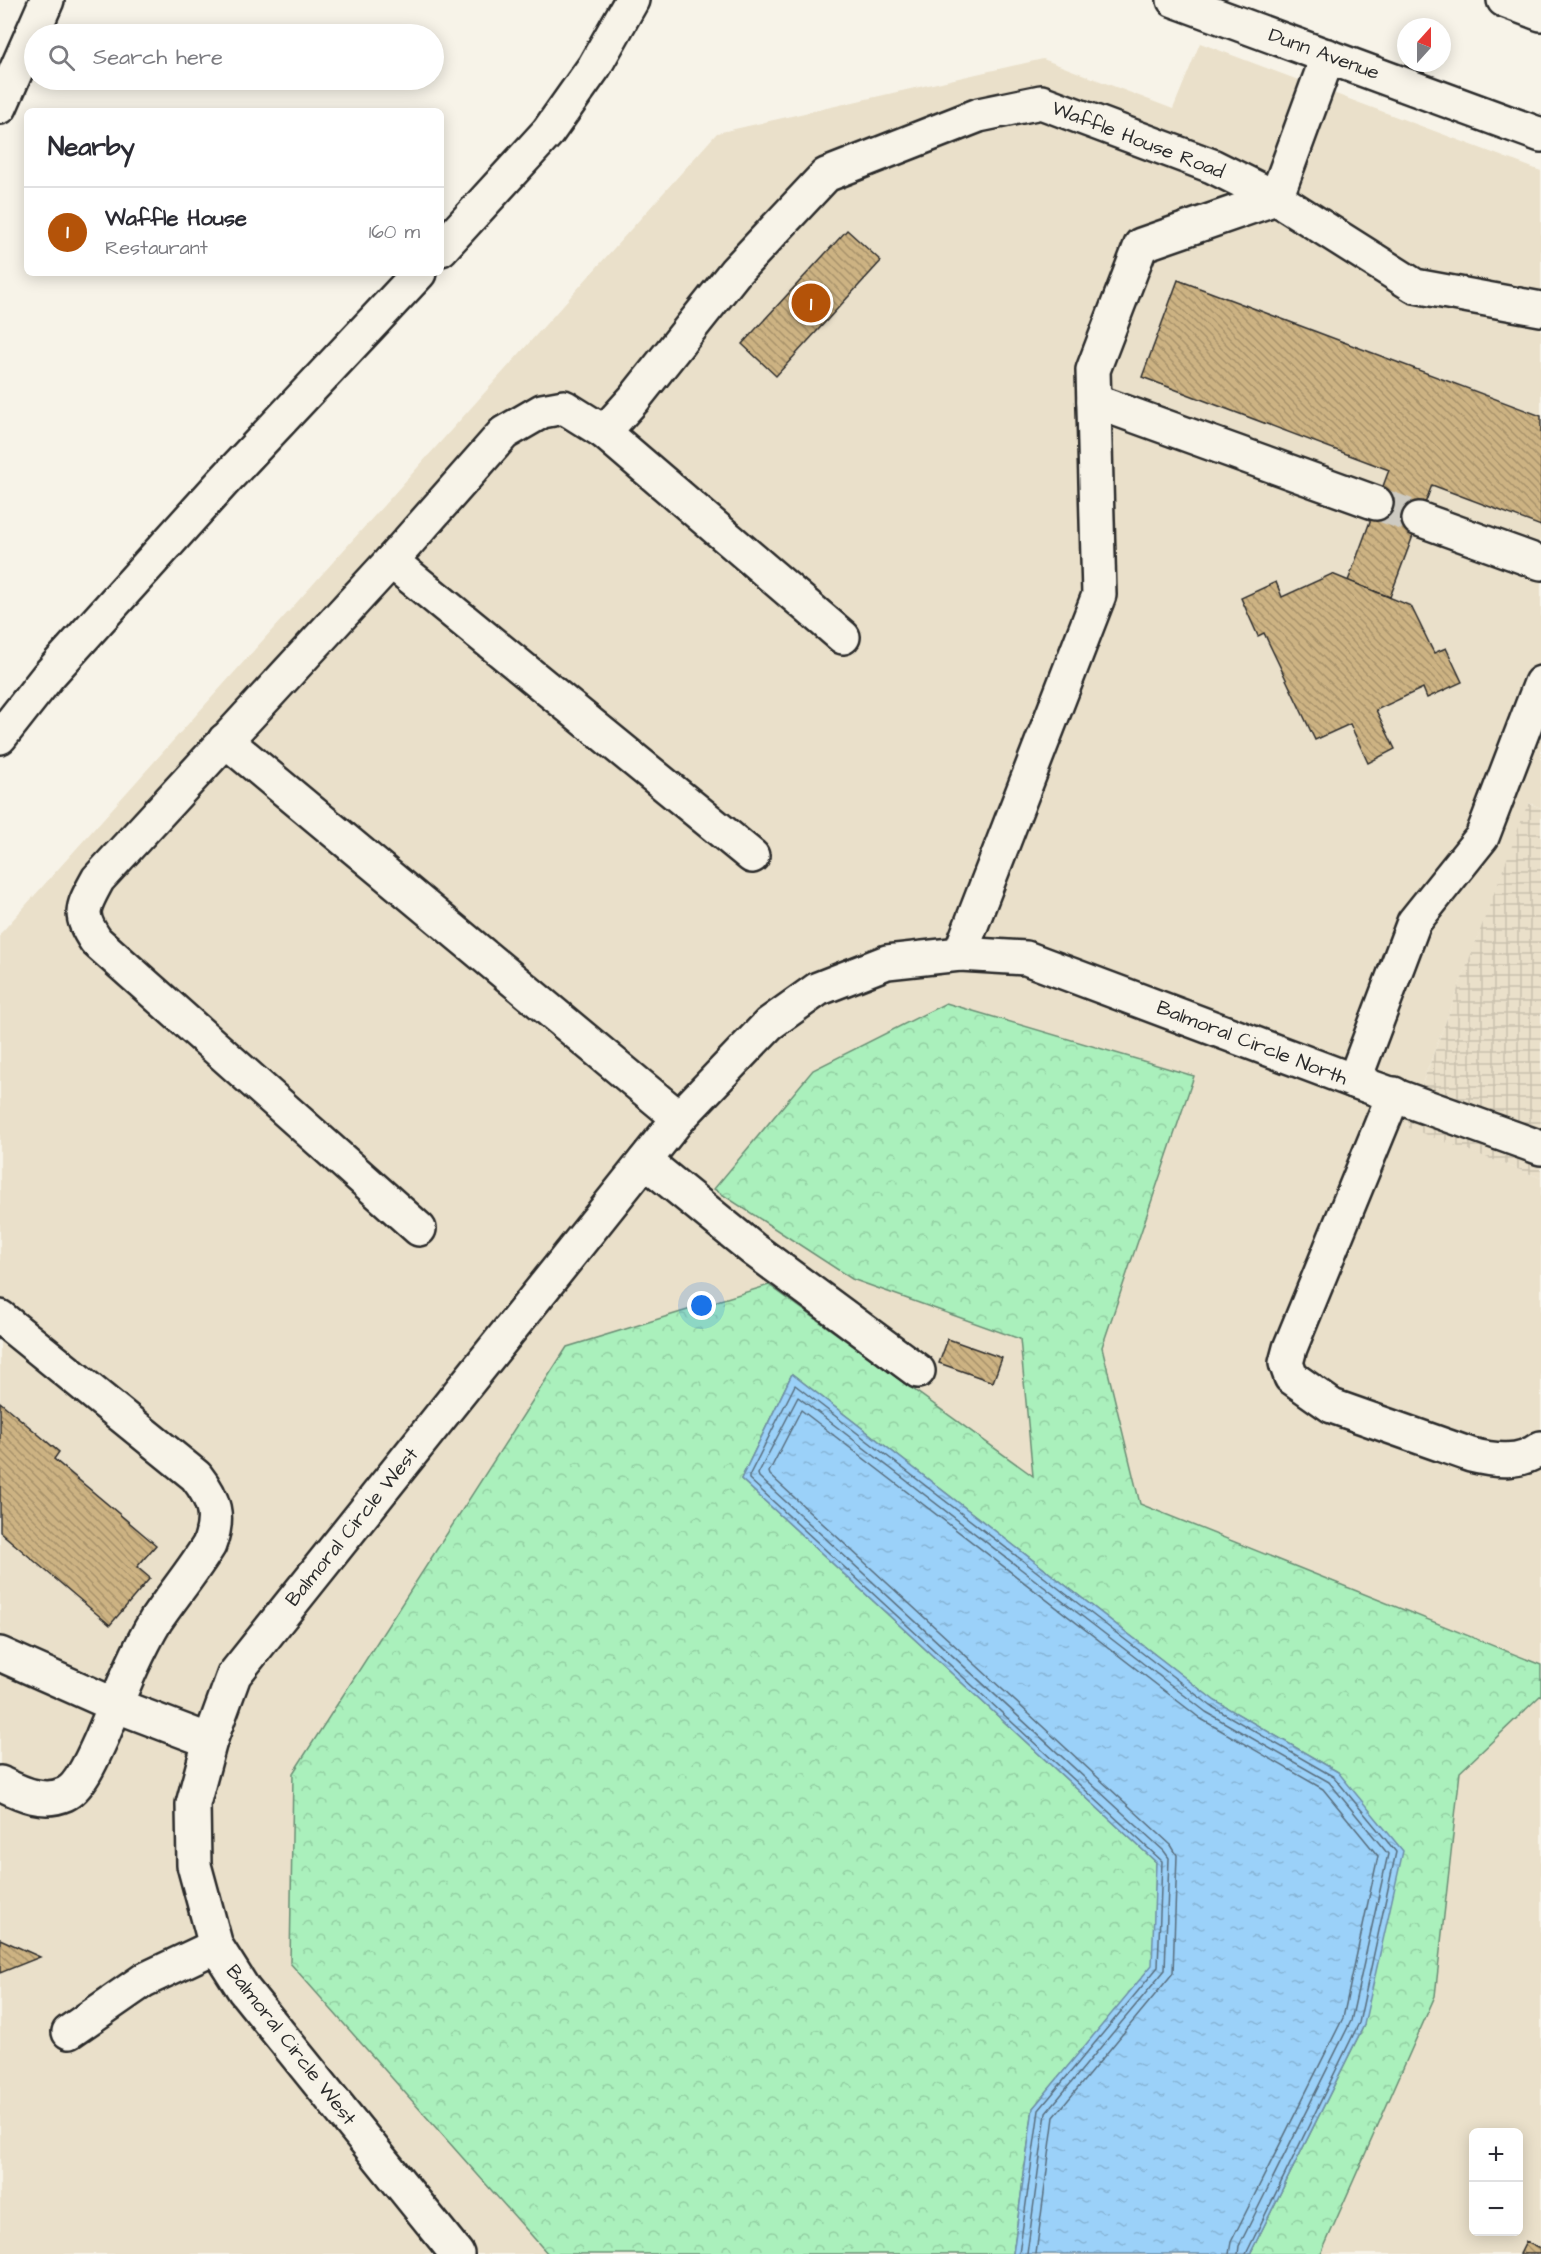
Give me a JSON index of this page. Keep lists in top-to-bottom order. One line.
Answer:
{"streets":{"main road":["Dunn Avenue","Waffle House Road","Balmoral Circle North","Balmoral Circle West"]},"crossings":[["Balmoral Circle North","Balmoral Circle West"]],"north":"top","page":{"search":"Search here","heading":"Nearby","list":[{"mark":"1","name":"Waffle House","note":"Restaurant","value":"160 m"}],"pins":"1","map_buttons":["+","−"]}}
